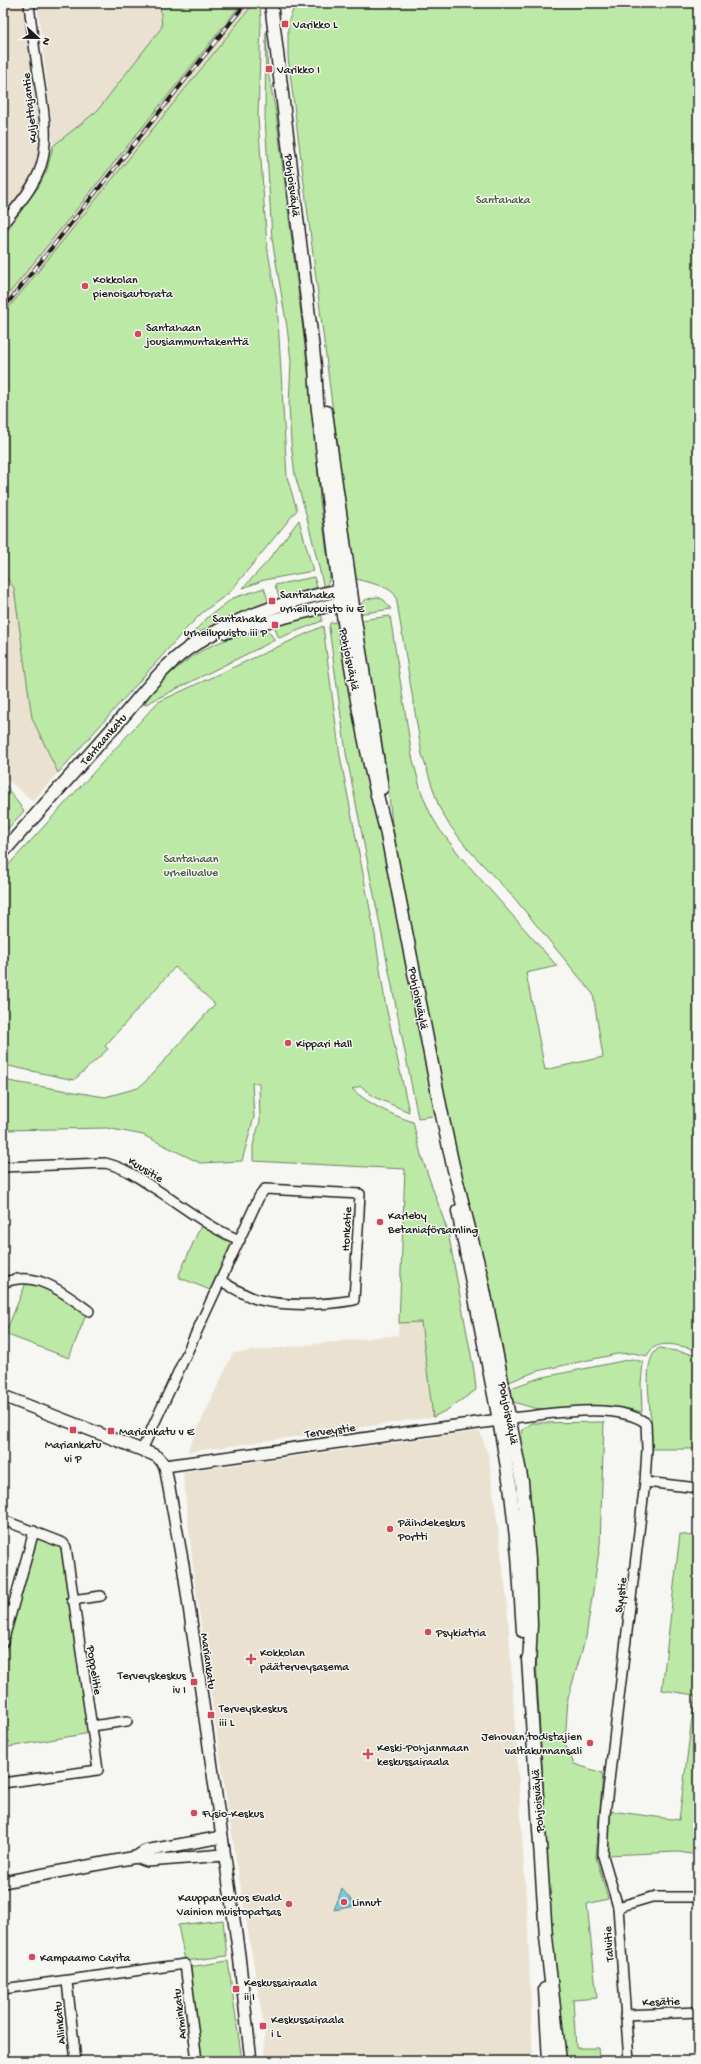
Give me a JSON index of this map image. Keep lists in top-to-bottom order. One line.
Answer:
{"streets":{"main road":["Pohjoisväylä","Tehtaankatu"],"street":["Kuljettajantie","Kuusitie","Honkatie","Terveystie","Syystie","Mariankatu","Poppelitie","Talvitie","Kesätie","Arminkatu","Allinkatu"]},"crossings":[["Pohjoisväylä","Tehtaankatu"],["Pohjoisväylä","Terveystie"],["Pohjoisväylä","Syystie"],["Kuusitie","Honkatie"],["Terveystie","Syystie"],["Terveystie","Mariankatu"],["Syystie","Talvitie"],["Talvitie","Kesätie"],["Arminkatu","Allinkatu"]],"parks":["Santahaka","Santahaan urheilualue"],"places":{"transit":["Varikko L","Varikko I","Santahaka urheilupuisto iv E","Santahaka urheilupuisto iii P","Mariankatu vi P","Mariankatu v E","Terveyskeskus iv I","Terveyskeskus iii L","Keskussairaala ii I","Keskussairaala i L"],"other":["Kokkolan pienoisautorata","Santahaan jousiammuntakenttä","Kippari Hall","Karleby Betaniaförsamling","Päihdekeskus Portti","Psykiatria","Jehovan todistajien valtakunnansali","Fysio-Keskus","Linnut","Kauppaneuvos Evald Vainion muistopatsas","Kampaamo Carita"],"health":["Kokkolan pääterveysasema","Keski-Pohjanmaan keskussairaala"]},"north":"right"}
